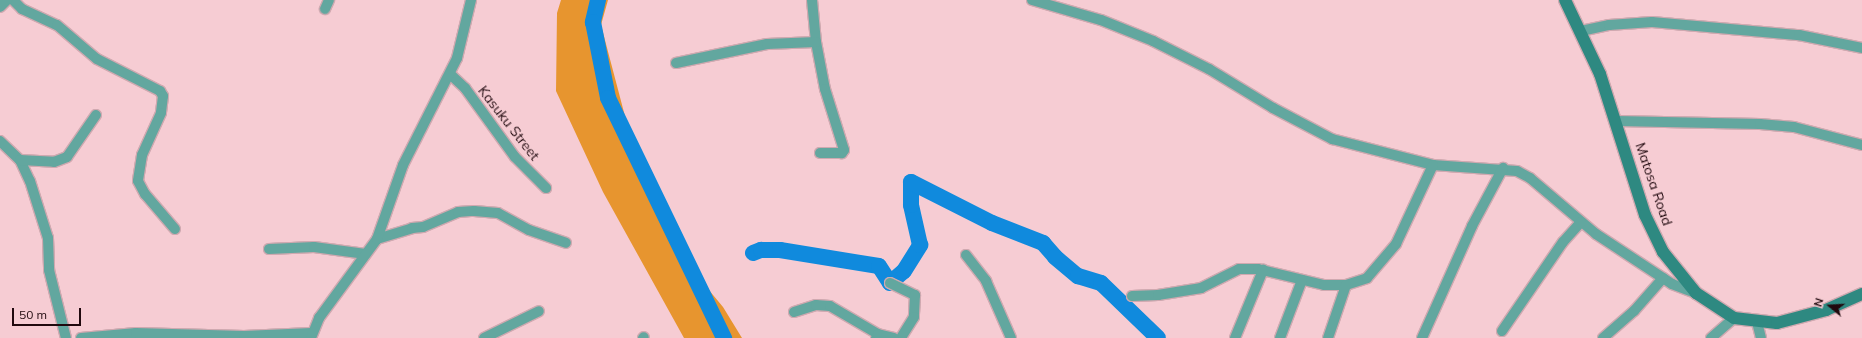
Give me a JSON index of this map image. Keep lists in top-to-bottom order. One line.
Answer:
{"streets":{"street":["Kasuku Street","Matosa Road"]},"scale_bar":"50 m","north":"left"}
